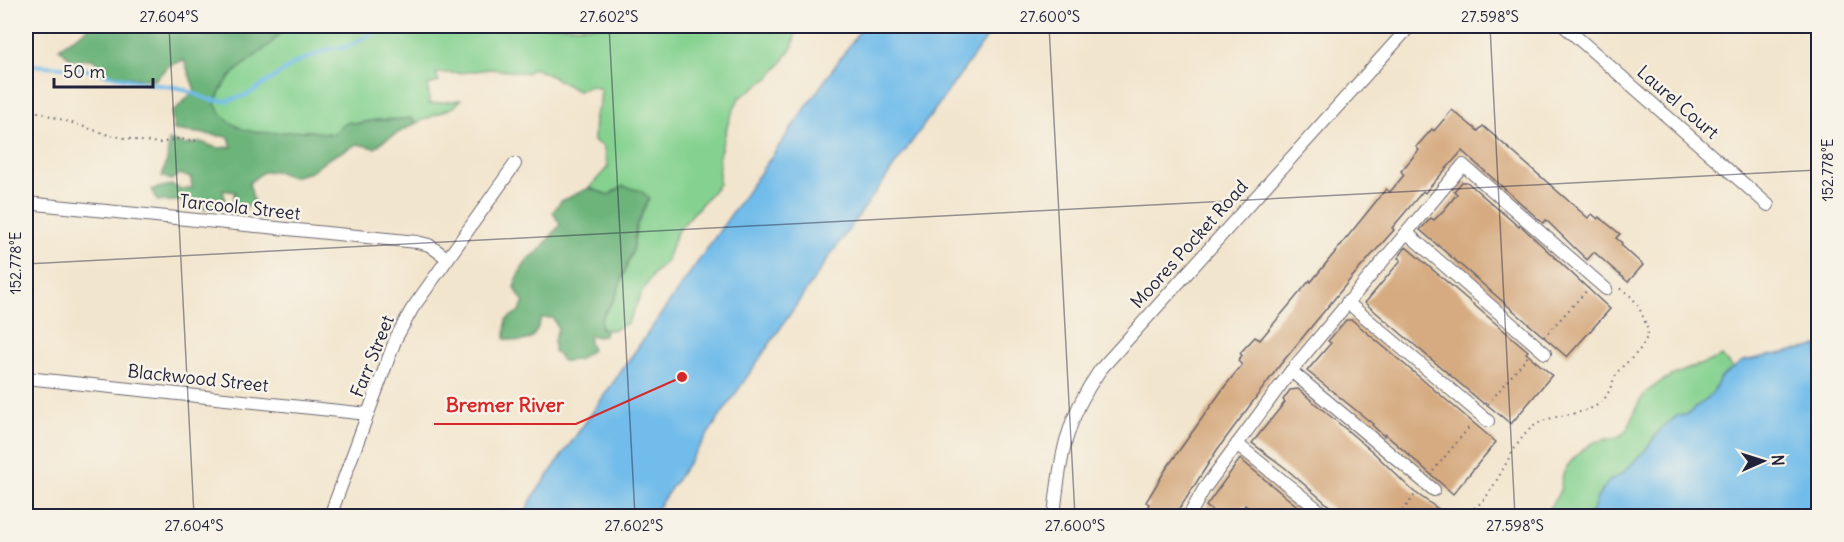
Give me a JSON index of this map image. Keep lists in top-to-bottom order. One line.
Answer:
{"streets":{"street":["Laurel Court","Tarcoola Street","Moores Pocket Road","Farr Street","Blackwood Street"]},"crossings":[["Tarcoola Street","Farr Street"],["Farr Street","Blackwood Street"]],"places":["Bremer River"],"scale_bar":"50 m","north":"right","coordinates":["27.604°S","27.602°S","27.600°S","27.598°S","152.778°E"]}
